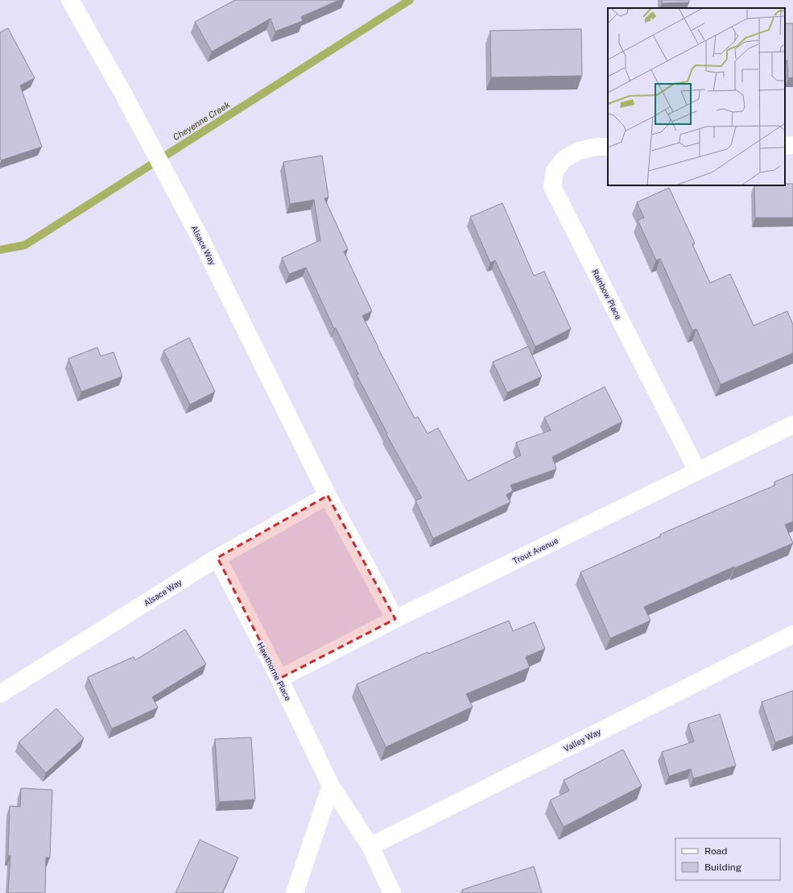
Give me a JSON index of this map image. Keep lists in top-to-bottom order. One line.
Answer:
{"streets":{"street":["Alsace Way","Rainbow Place","Trout Avenue","Hawthorne Place","Valley Way"]},"crossings":[["Alsace Way","Trout Avenue"],["Alsace Way","Hawthorne Place"],["Rainbow Place","Trout Avenue"],["Trout Avenue","Hawthorne Place"],["Hawthorne Place","Valley Way"]],"water":["Cheyenne Creek"],"legend":["Road","Building"]}
